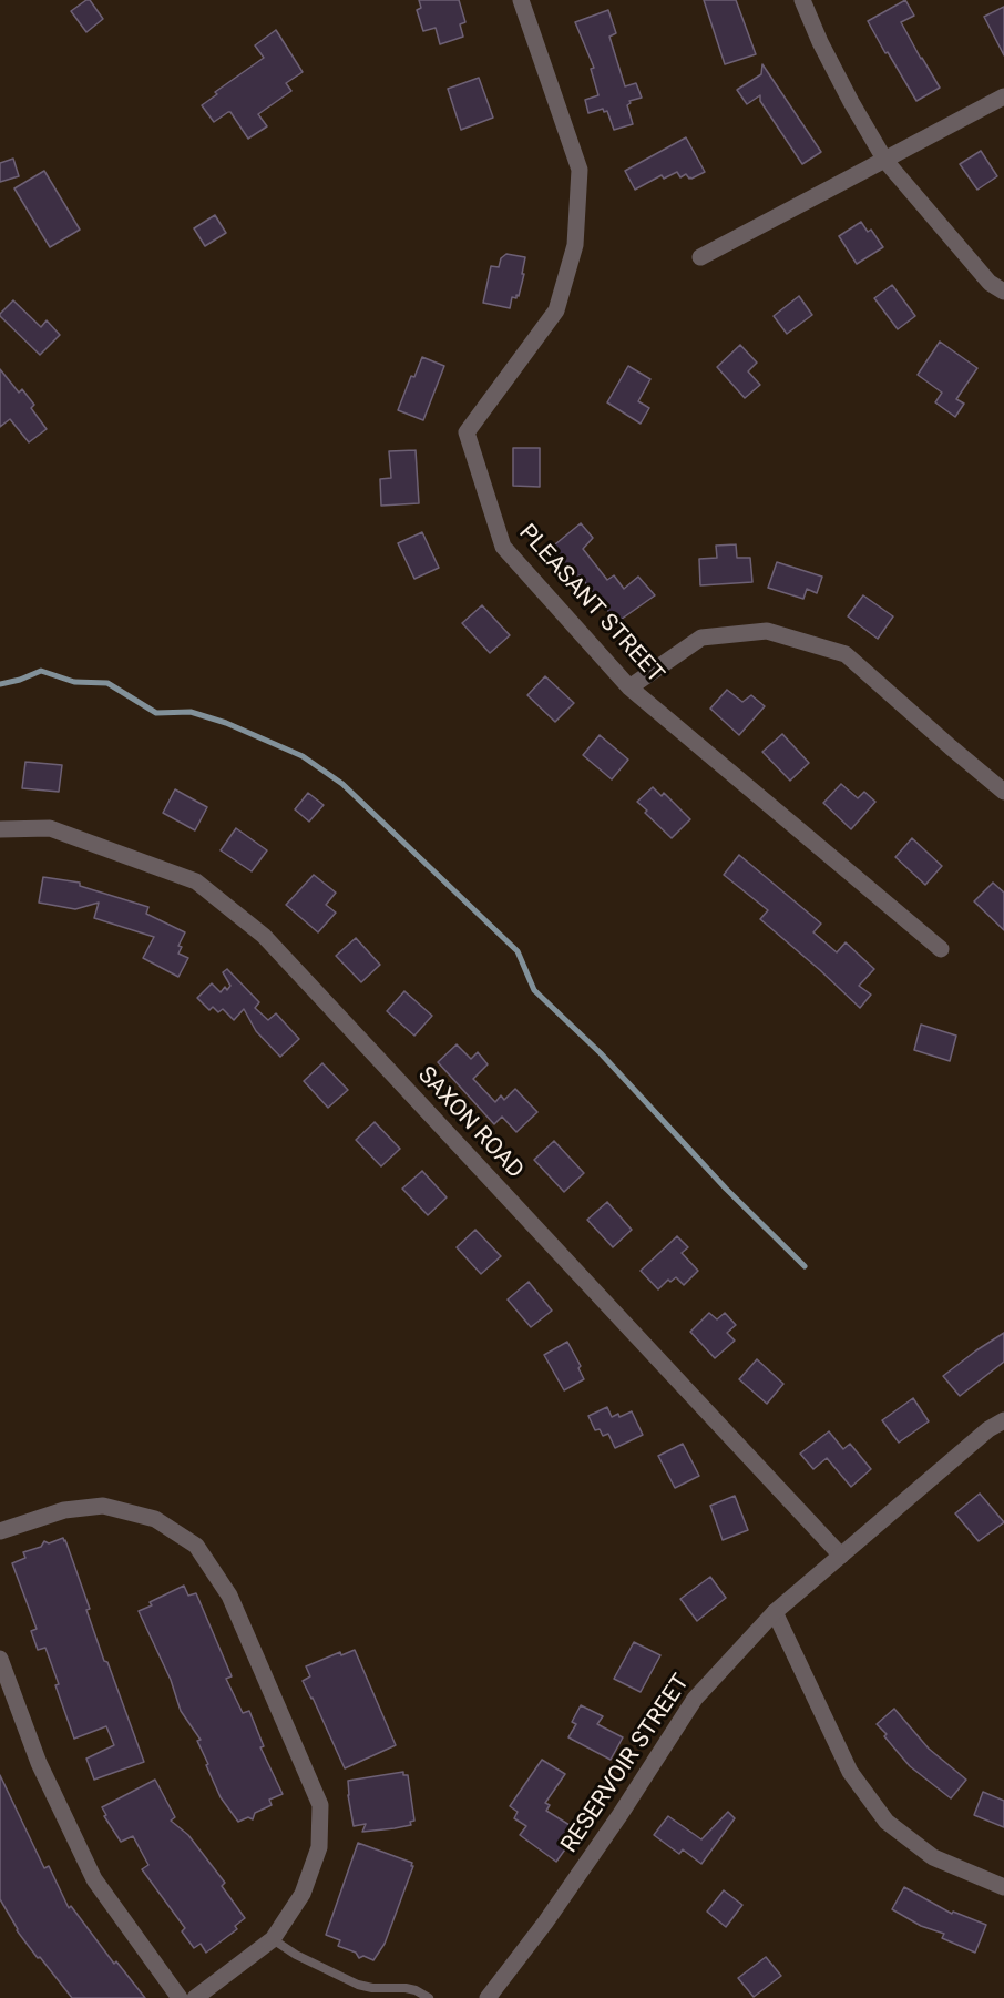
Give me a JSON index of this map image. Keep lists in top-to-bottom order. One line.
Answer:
{"streets":{"street":["PLEASANT STREET","SAXON ROAD","RESERVOIR STREET"]},"crossings":[["SAXON ROAD","RESERVOIR STREET"]]}
